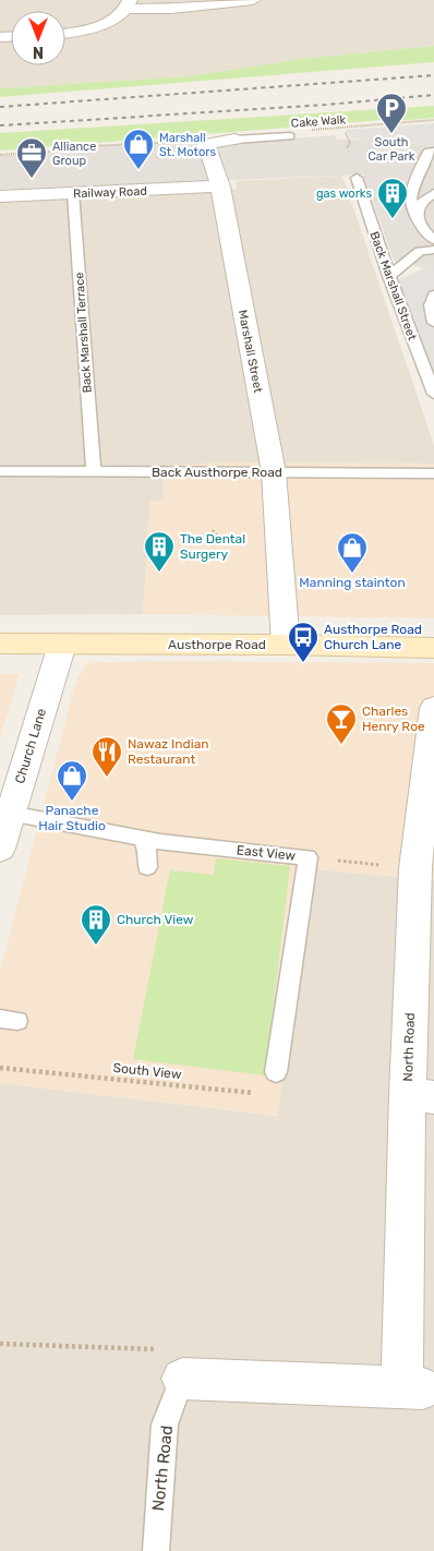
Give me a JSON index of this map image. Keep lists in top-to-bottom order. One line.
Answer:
{"streets":{"street":["Railway Road","Marshall Street","Austhorpe Road","Church Lane","North Road"],"lane":["Back Marshall Street","Back Marshall Terrace","Back Austhorpe Road","East View"],"path":["Cake Walk","South View"]},"crossings":[["Railway Road","Back Marshall Terrace"],["Railway Road","Marshall Street"],["Back Marshall Terrace","Back Austhorpe Road"],["Marshall Street","Back Austhorpe Road"],["Marshall Street","Austhorpe Road"],["Austhorpe Road","Church Lane"],["Church Lane","East View"],["East View","South View"]],"places":{"parking":["South Car Park"],"shop":["Marshall St. Motors","Manning stainton","Panache Hair Studio"],"office":["Alliance Group"],"building":["gas works","The Dental Surgery","Church View"],"bus stop":["Austhorpe Road Church Lane"],"bar":["Charles Henry Roe"],"restaurant":["Nawaz Indian Restaurant"]},"north":"bottom"}
